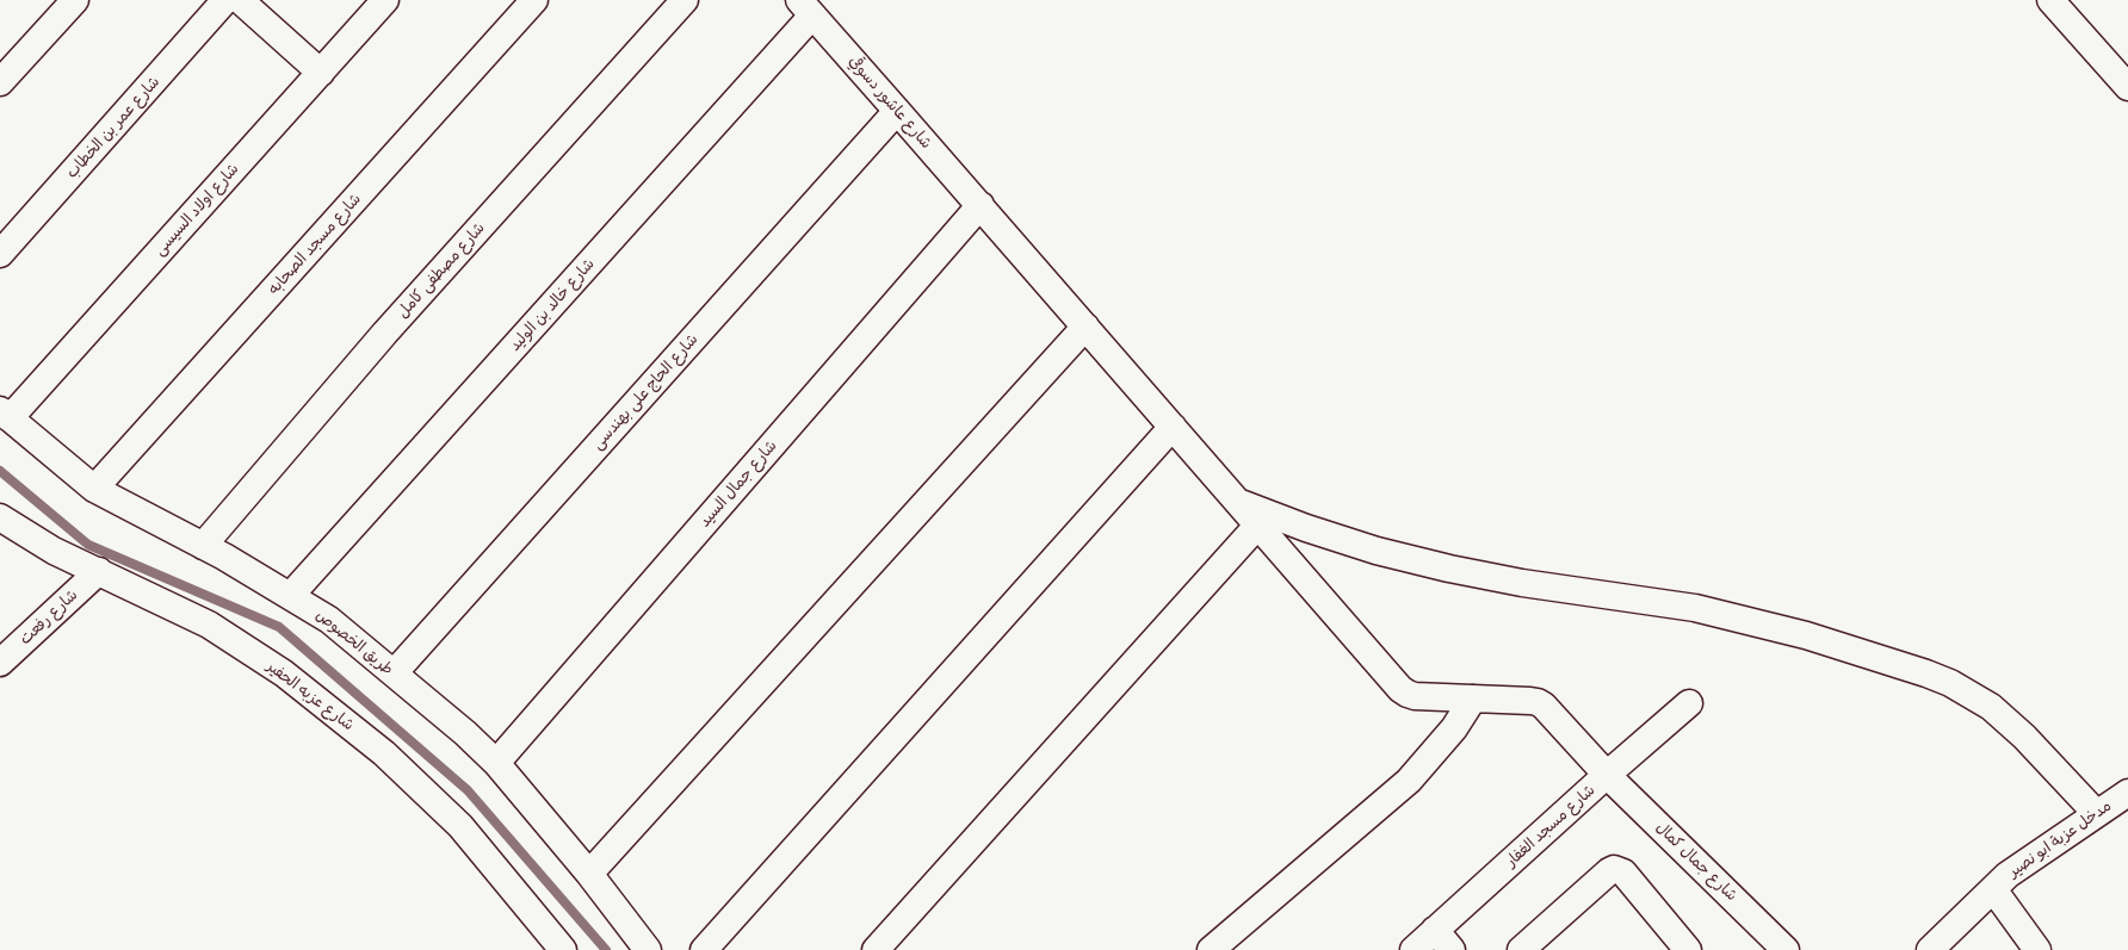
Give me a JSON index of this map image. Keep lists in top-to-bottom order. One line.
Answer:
{"streets":{"street":["شارع عاشور دسوقي","شارع عمر بن الخطاب","شارع اولاد السيسى","شارع مسجد الصحابه","شارع مصطفى كامل","شارع خالد بن الوليد","شارع الحاج على بهندسى","شارع جمال السيد","شارع رفعت","طريق الخصوص","شارع عزبه الحفير","شارع مسجد الغفار","مدخل عزبة ابو نصير","شارع جمال كمال"]},"crossings":[["شارع عاشور دسوقي","شارع خالد بن الوليد"],["شارع عاشور دسوقي","شارع الحاج على بهندسى"],["شارع عاشور دسوقي","شارع جمال السيد"],["شارع عاشور دسوقي","شارع جمال كمال"],["شارع اولاد السيسى","طريق الخصوص"],["شارع مسجد الصحابه","طريق الخصوص"],["شارع مصطفى كامل","طريق الخصوص"],["شارع خالد بن الوليد","طريق الخصوص"],["شارع الحاج على بهندسى","طريق الخصوص"],["شارع جمال السيد","طريق الخصوص"],["شارع رفعت","شارع عزبه الحفير"],["شارع مسجد الغفار","شارع جمال كمال"]]}
